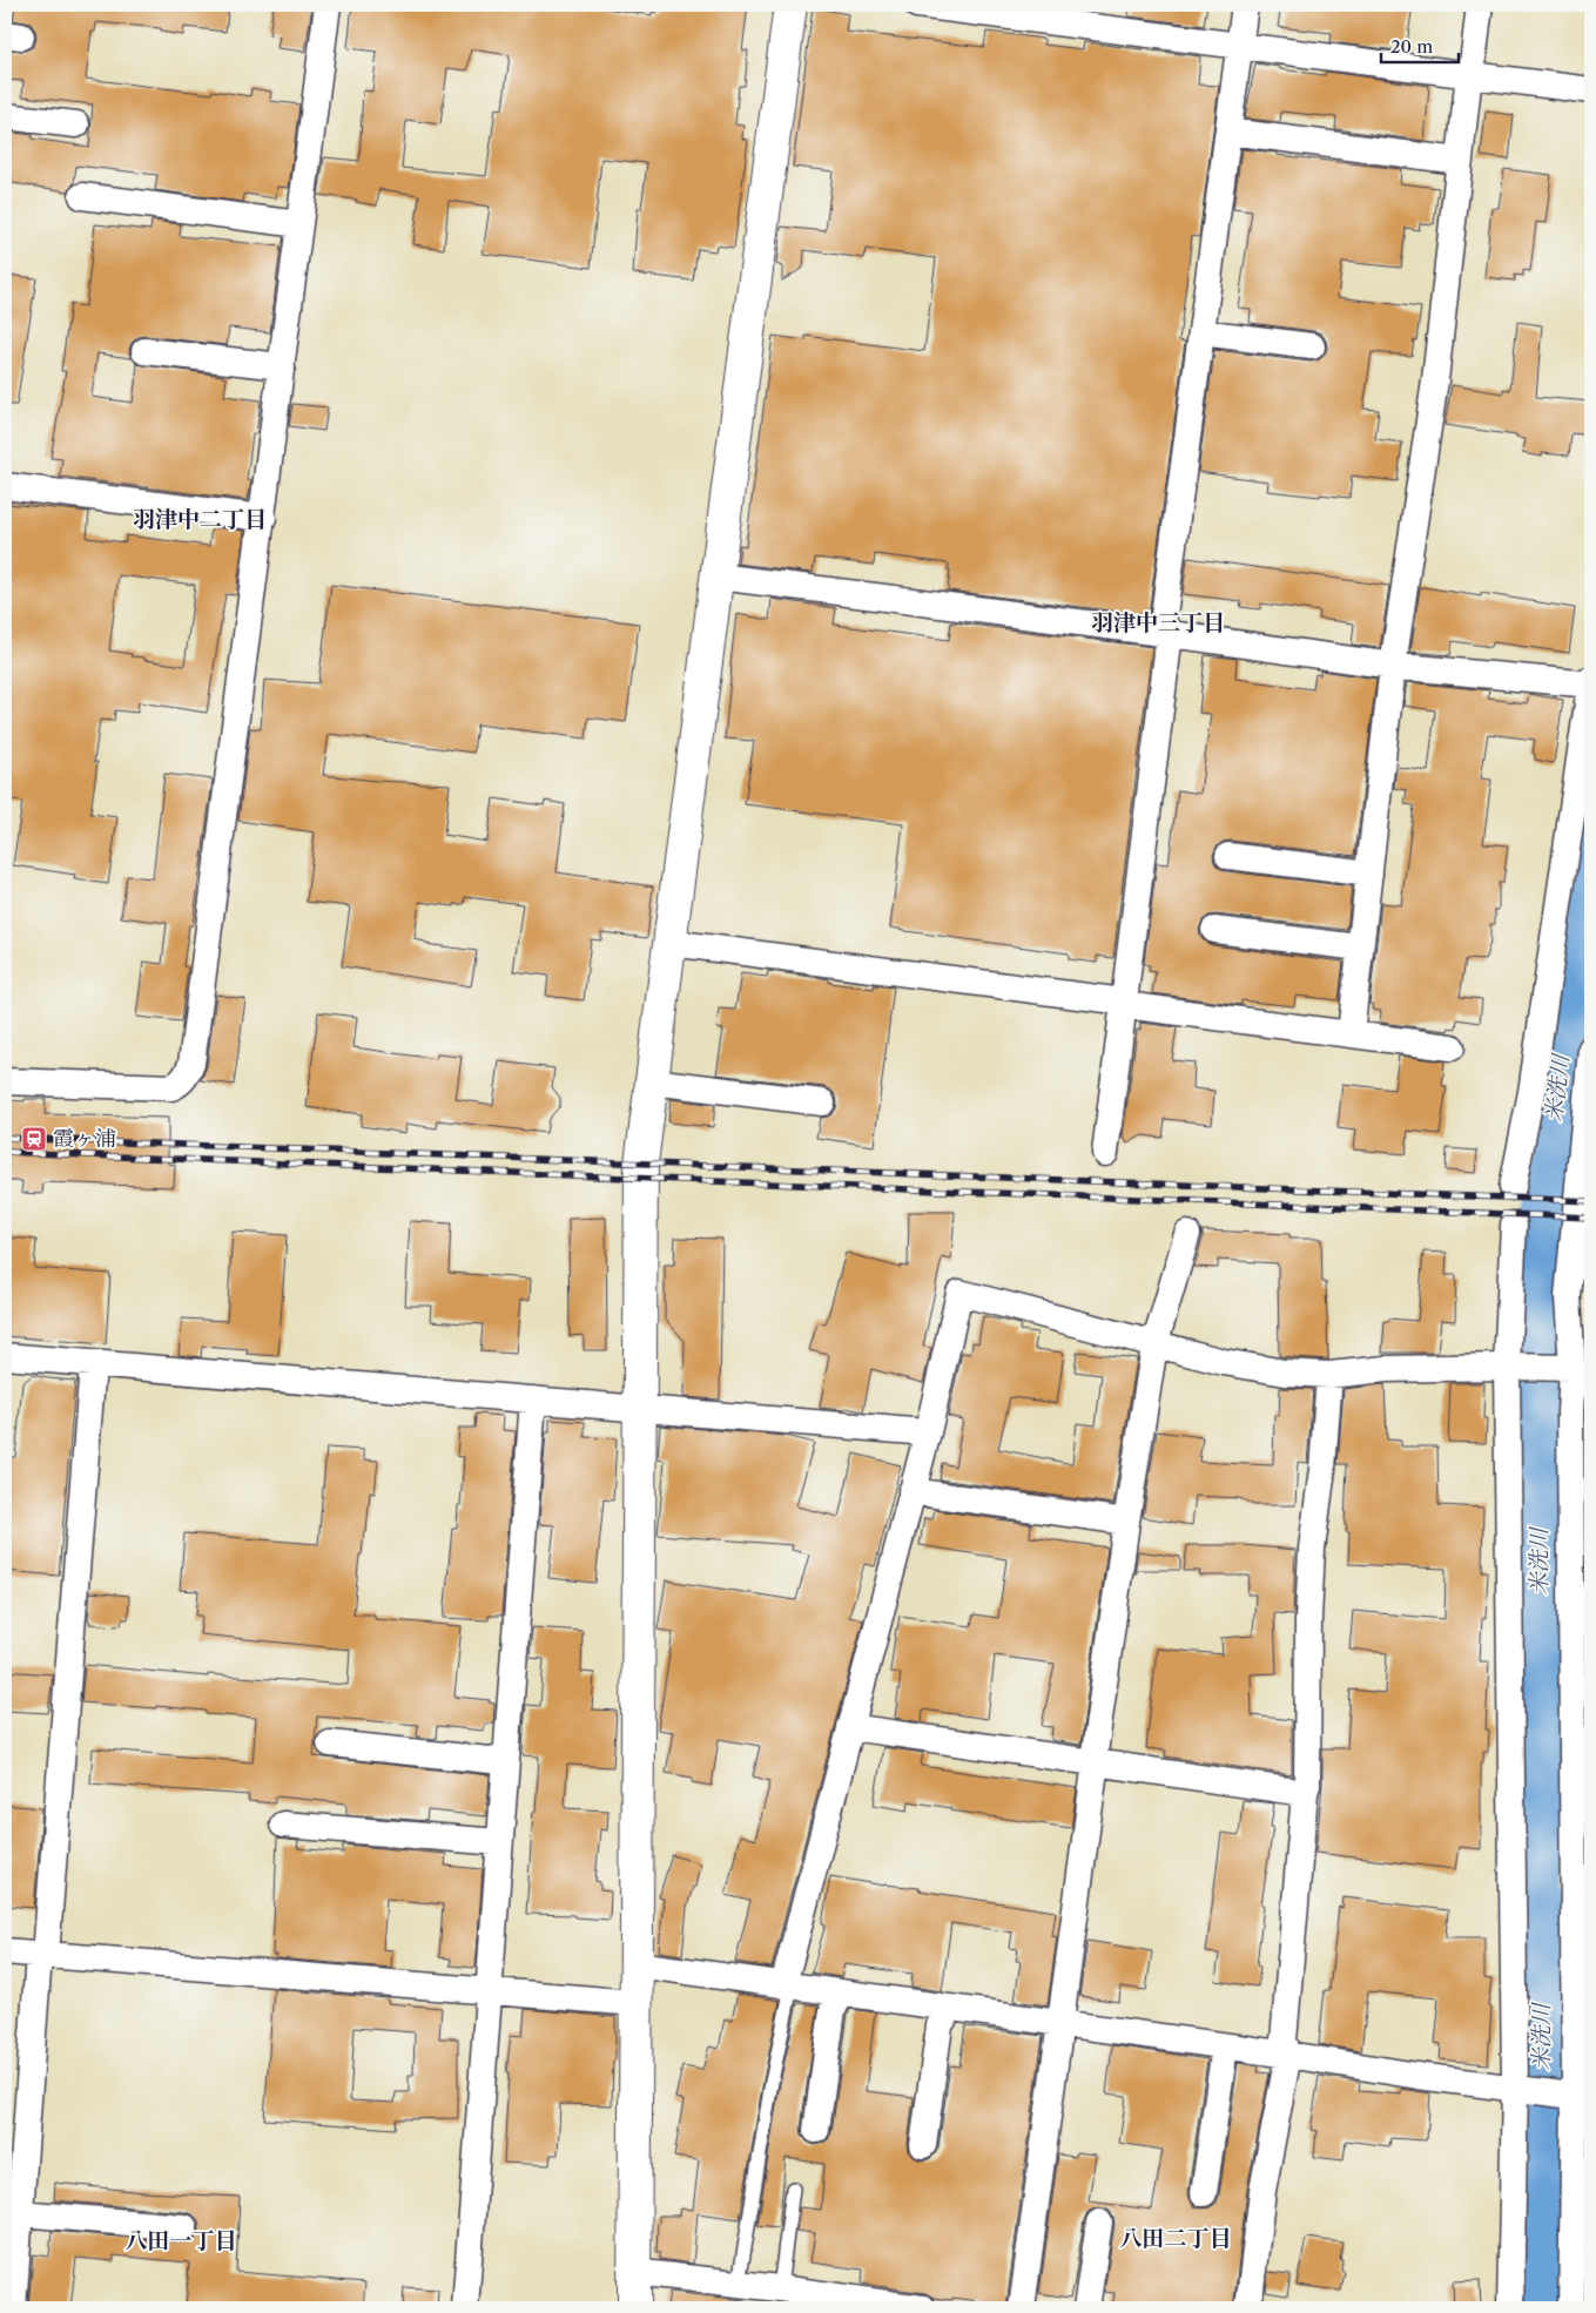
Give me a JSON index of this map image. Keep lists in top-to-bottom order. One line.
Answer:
{"districts":["羽津中二丁目","羽津中三丁目","八田二丁目","八田一丁目"],"water":["米洗川"],"places":{"station":["霞ヶ浦"]},"scale_bar":"20 m"}
